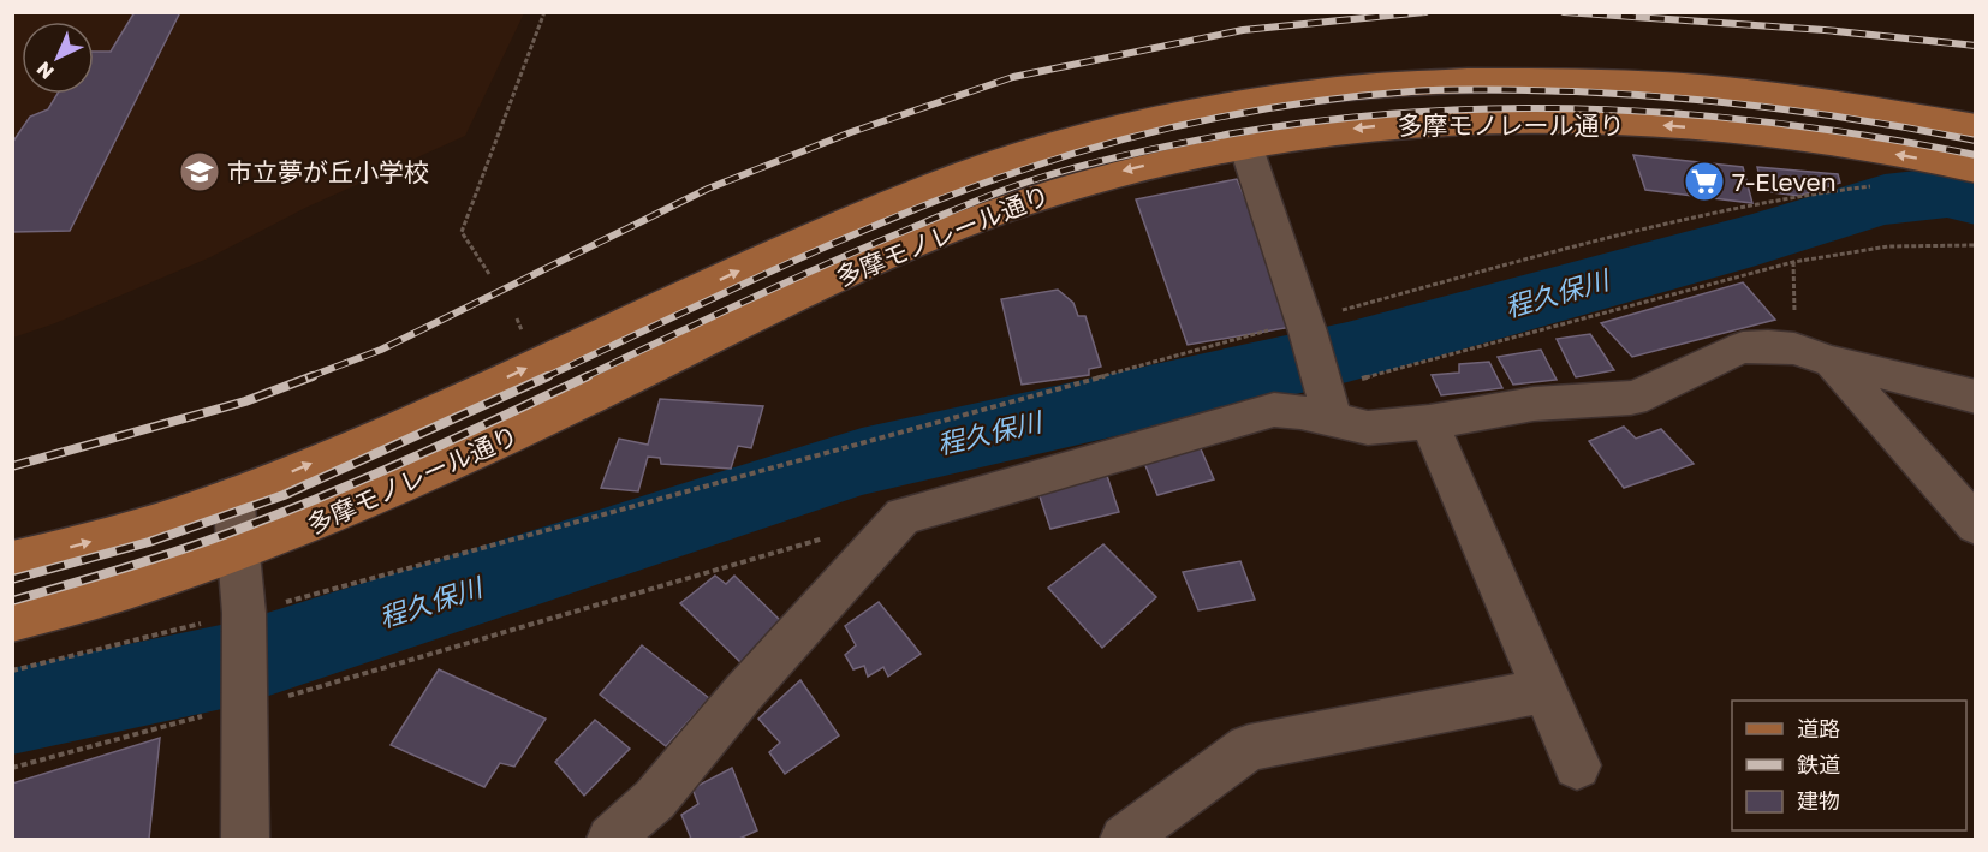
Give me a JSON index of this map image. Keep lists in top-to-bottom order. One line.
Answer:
{"streets":{"main road":["多摩モノレール通り"]},"water":["程久保川"],"places":{"school or university":["市立夢が丘小学校"],"supermarket":["7-Eleven"]},"legend":["道路","鉄道","建物"],"north":"bottom left"}
